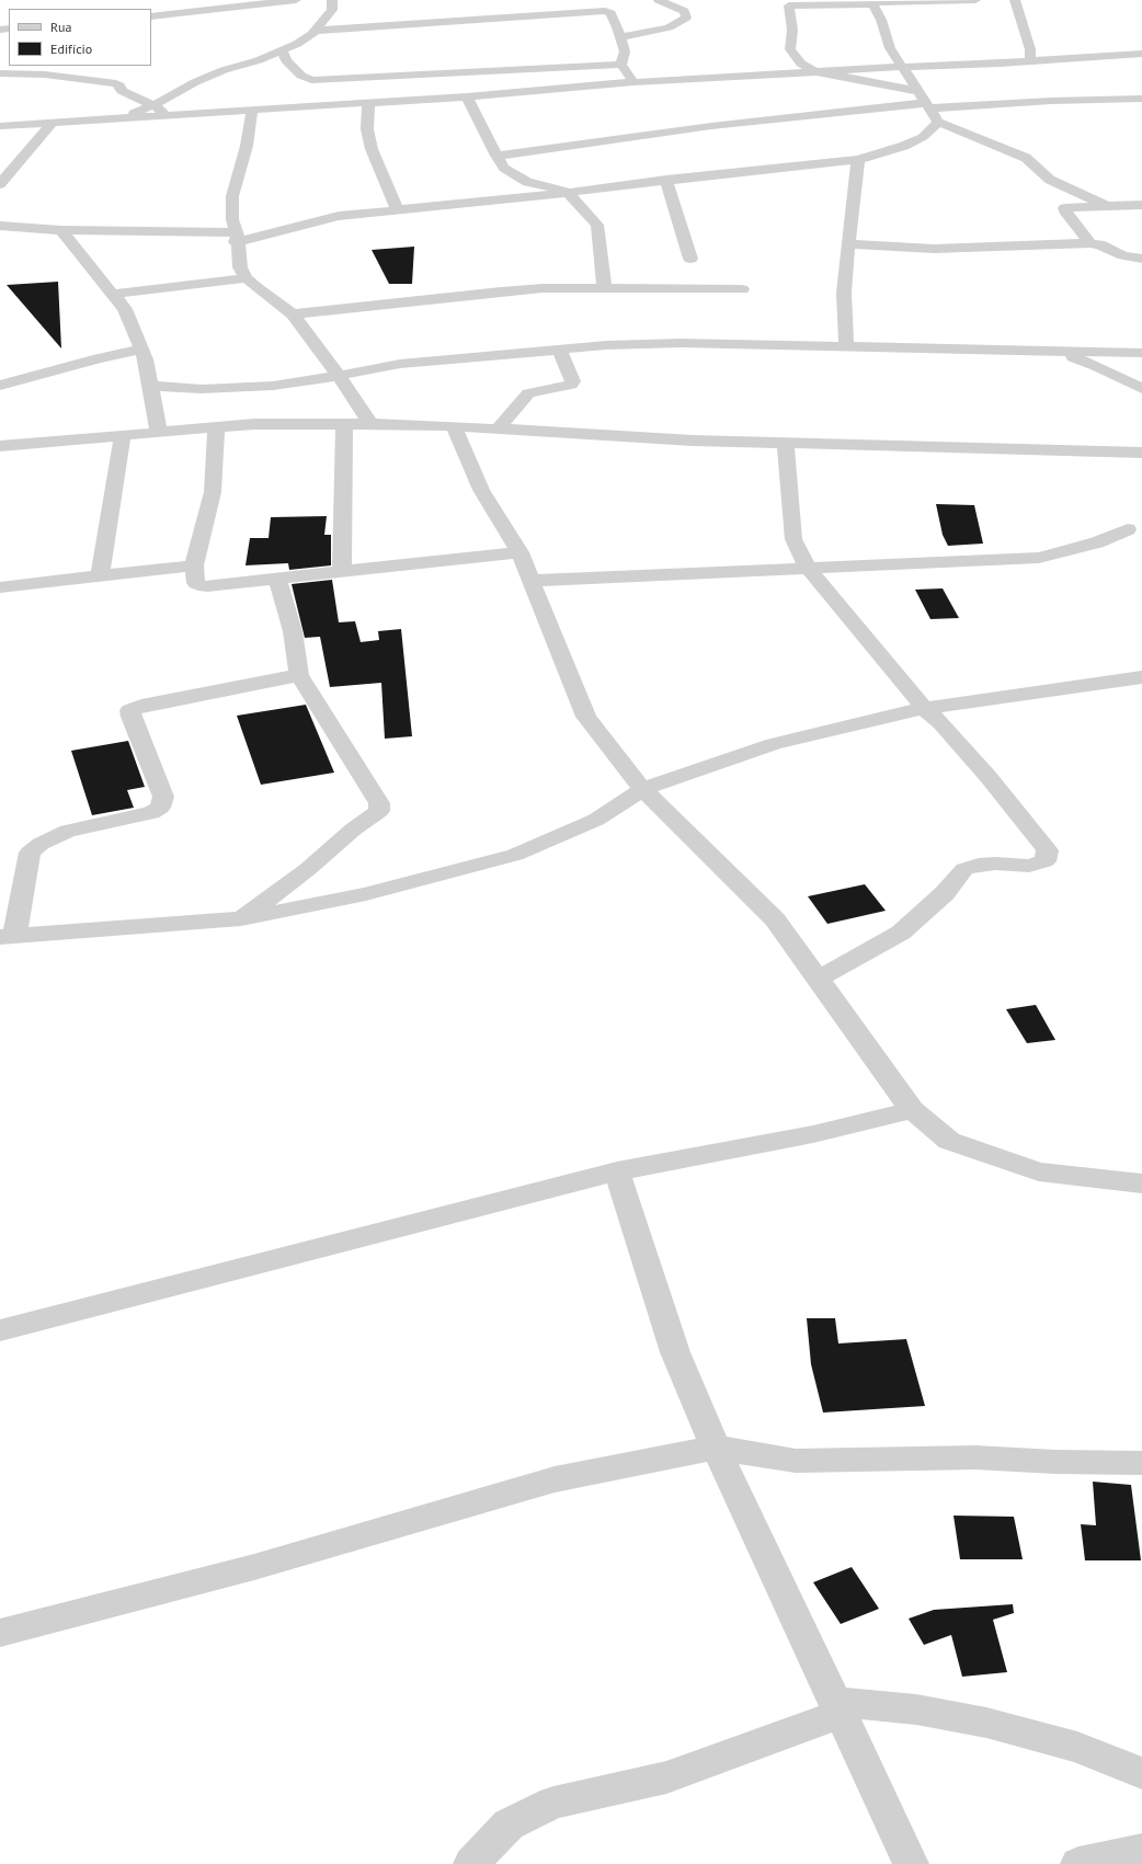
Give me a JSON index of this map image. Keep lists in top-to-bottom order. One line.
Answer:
{"legend":["Rua","Edifício"]}
